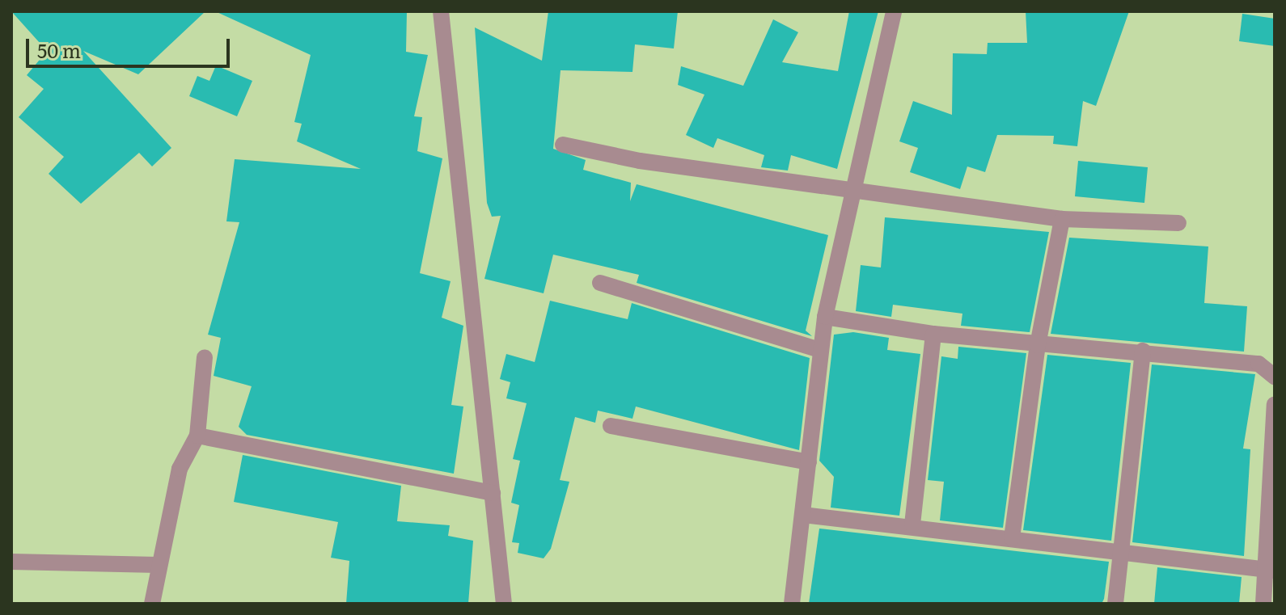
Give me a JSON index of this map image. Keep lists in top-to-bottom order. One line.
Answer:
{"scale_bar":"50 m"}
